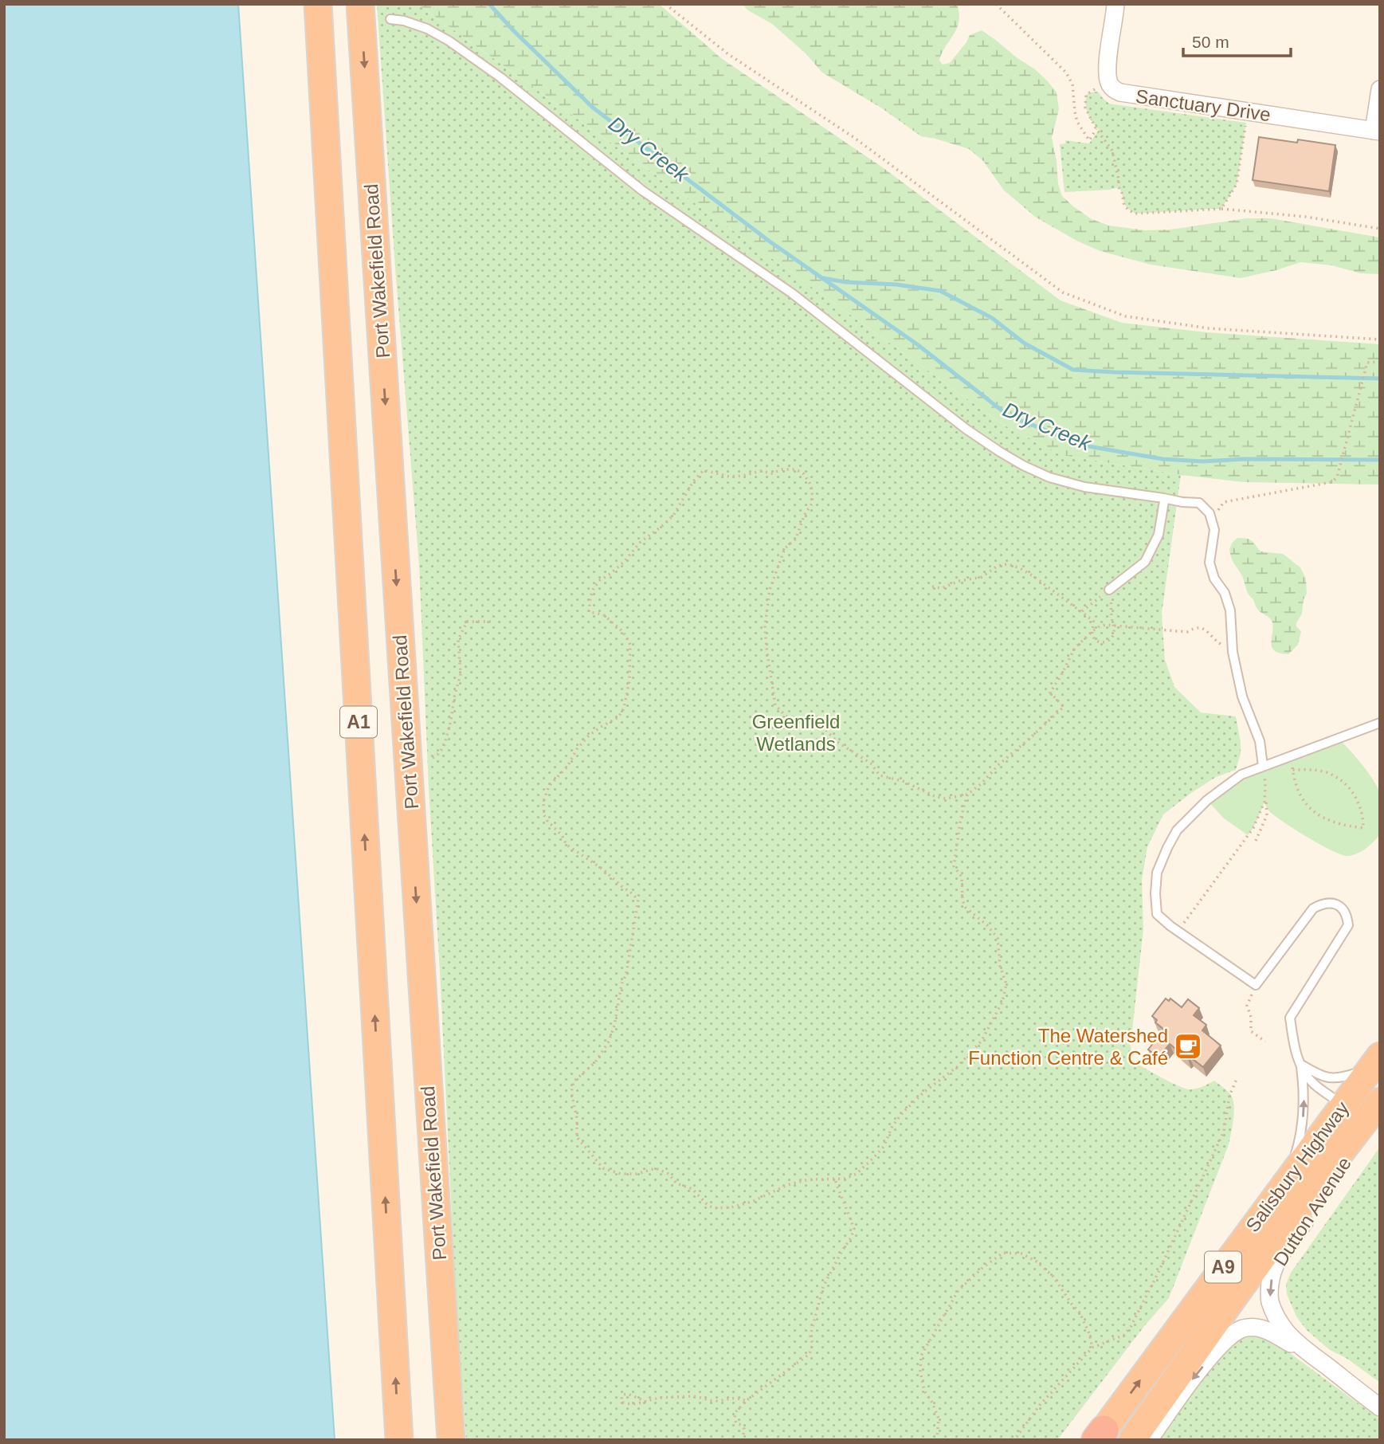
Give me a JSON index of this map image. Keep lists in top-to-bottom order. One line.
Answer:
{"streets":{"highway":["Port Wakefield Road","A1","Salisbury Highway","A9"],"street":["Sanctuary Drive","Dutton Avenue"]},"crossings":[["Salisbury Highway","Dutton Avenue"]],"water":["Dry Creek"],"parks":["Greenfield Wetlands"],"places":{"cafe":["The Watershed Function Centre & Café"]},"scale_bar":"50 m"}
